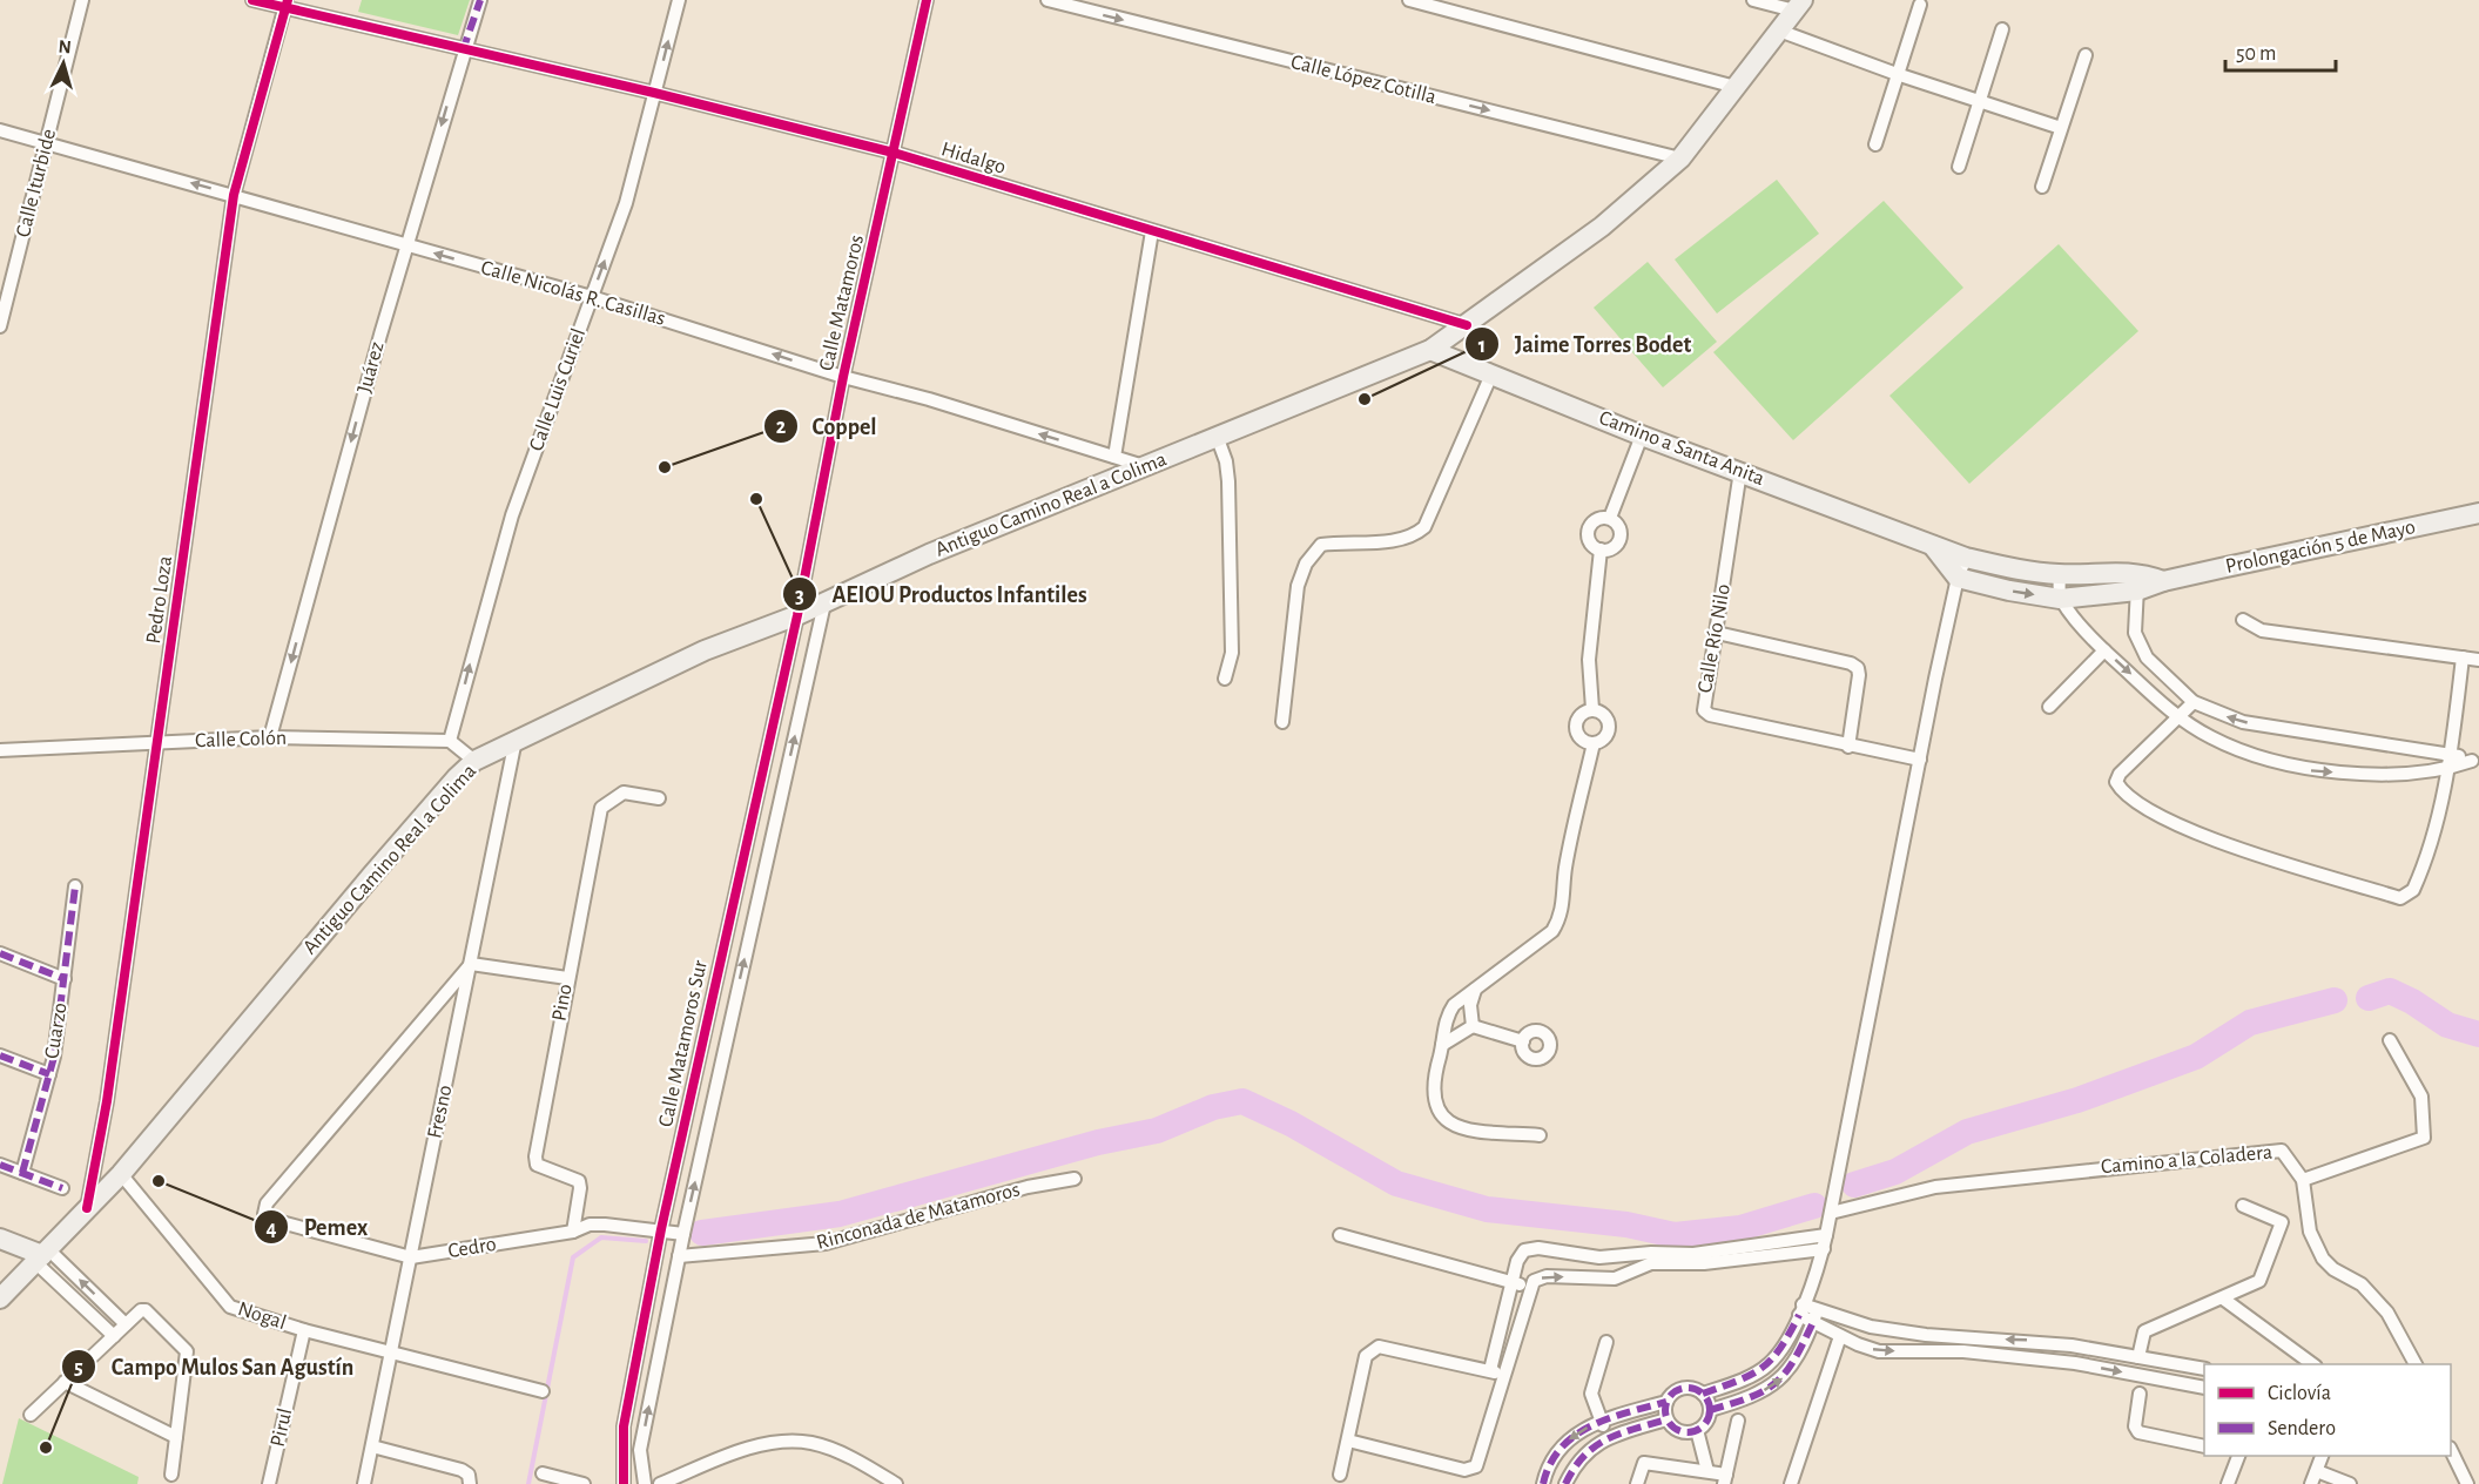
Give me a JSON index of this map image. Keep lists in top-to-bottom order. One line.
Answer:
{"streets":{"main road":["Camino a Santa Anita","Antiguo Camino Real a Colima","Prolongación 5 de Mayo"],"street":["Calle López Cotilla","Hidalgo","Calle Iturbide","Calle Nicolás R. Casillas","Calle Matamoros","Juárez","Calle Luis Curiel","Pedro Loza","Calle Río Nilo","Calle Colón","Pino","Cuarzo","Calle Matamoros Sur","Fresno","Camino a la Coladera","Rinconada de Matamoros","Cedro","Nogal","Pirul"]},"crossings":[["Calle López Cotilla","Antiguo Camino Real a Colima"],["Hidalgo","Calle Matamoros"],["Hidalgo","Juárez"],["Hidalgo","Calle Luis Curiel"],["Hidalgo","Antiguo Camino Real a Colima"],["Hidalgo","Pedro Loza"],["Calle Iturbide","Calle Nicolás R. Casillas"],["Calle Nicolás R. Casillas","Calle Matamoros"],["Calle Nicolás R. Casillas","Juárez"],["Calle Nicolás R. Casillas","Calle Luis Curiel"],["Calle Nicolás R. Casillas","Antiguo Camino Real a Colima"],["Calle Nicolás R. Casillas","Pedro Loza"],["Calle Matamoros","Antiguo Camino Real a Colima"],["Calle Matamoros","Calle Matamoros Sur"],["Juárez","Calle Colón"],["Calle Luis Curiel","Calle Colón"],["Camino a Santa Anita","Antiguo Camino Real a Colima"],["Camino a Santa Anita","Prolongación 5 de Mayo"],["Camino a Santa Anita","Calle Río Nilo"],["Antiguo Camino Real a Colima","Pedro Loza"],["Antiguo Camino Real a Colima","Calle Matamoros Sur"],["Antiguo Camino Real a Colima","Fresno"],["Antiguo Camino Real a Colima","Nogal"],["Pedro Loza","Calle Colón"],["Pino","Cedro"],["Calle Matamoros Sur","Rinconada de Matamoros"],["Calle Matamoros Sur","Cedro"],["Fresno","Cedro"],["Fresno","Nogal"],["Nogal","Pirul"]],"one_way":["Calle Nicolás R. Casillas","Juárez","Calle Luis Curiel"],"places":["Jaime Torres Bodet","Coppel","AEIOU Productos Infantiles","Pemex","Campo Mulos San Agustín"],"legend":["Ciclovía","Sendero"],"scale_bar":"50 m","north":"top"}
